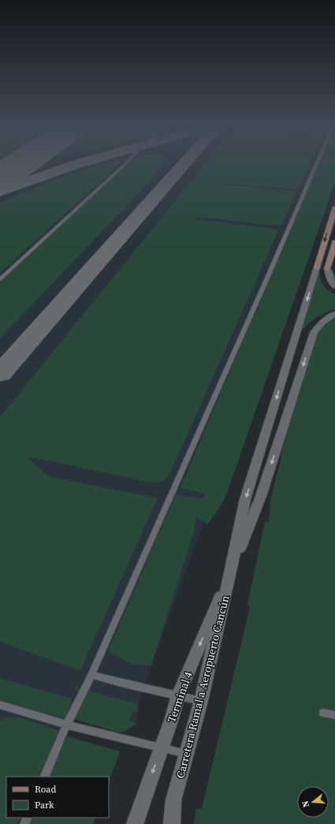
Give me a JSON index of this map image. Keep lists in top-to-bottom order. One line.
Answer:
{"streets":{"street":["Carretera Ramal a Aeropuerto Cancún","Terminal 4"]},"crossings":[["Carretera Ramal a Aeropuerto Cancún","Terminal 4"]],"one_way":["Terminal 4"],"legend":["Road","Park"],"north":"left"}
